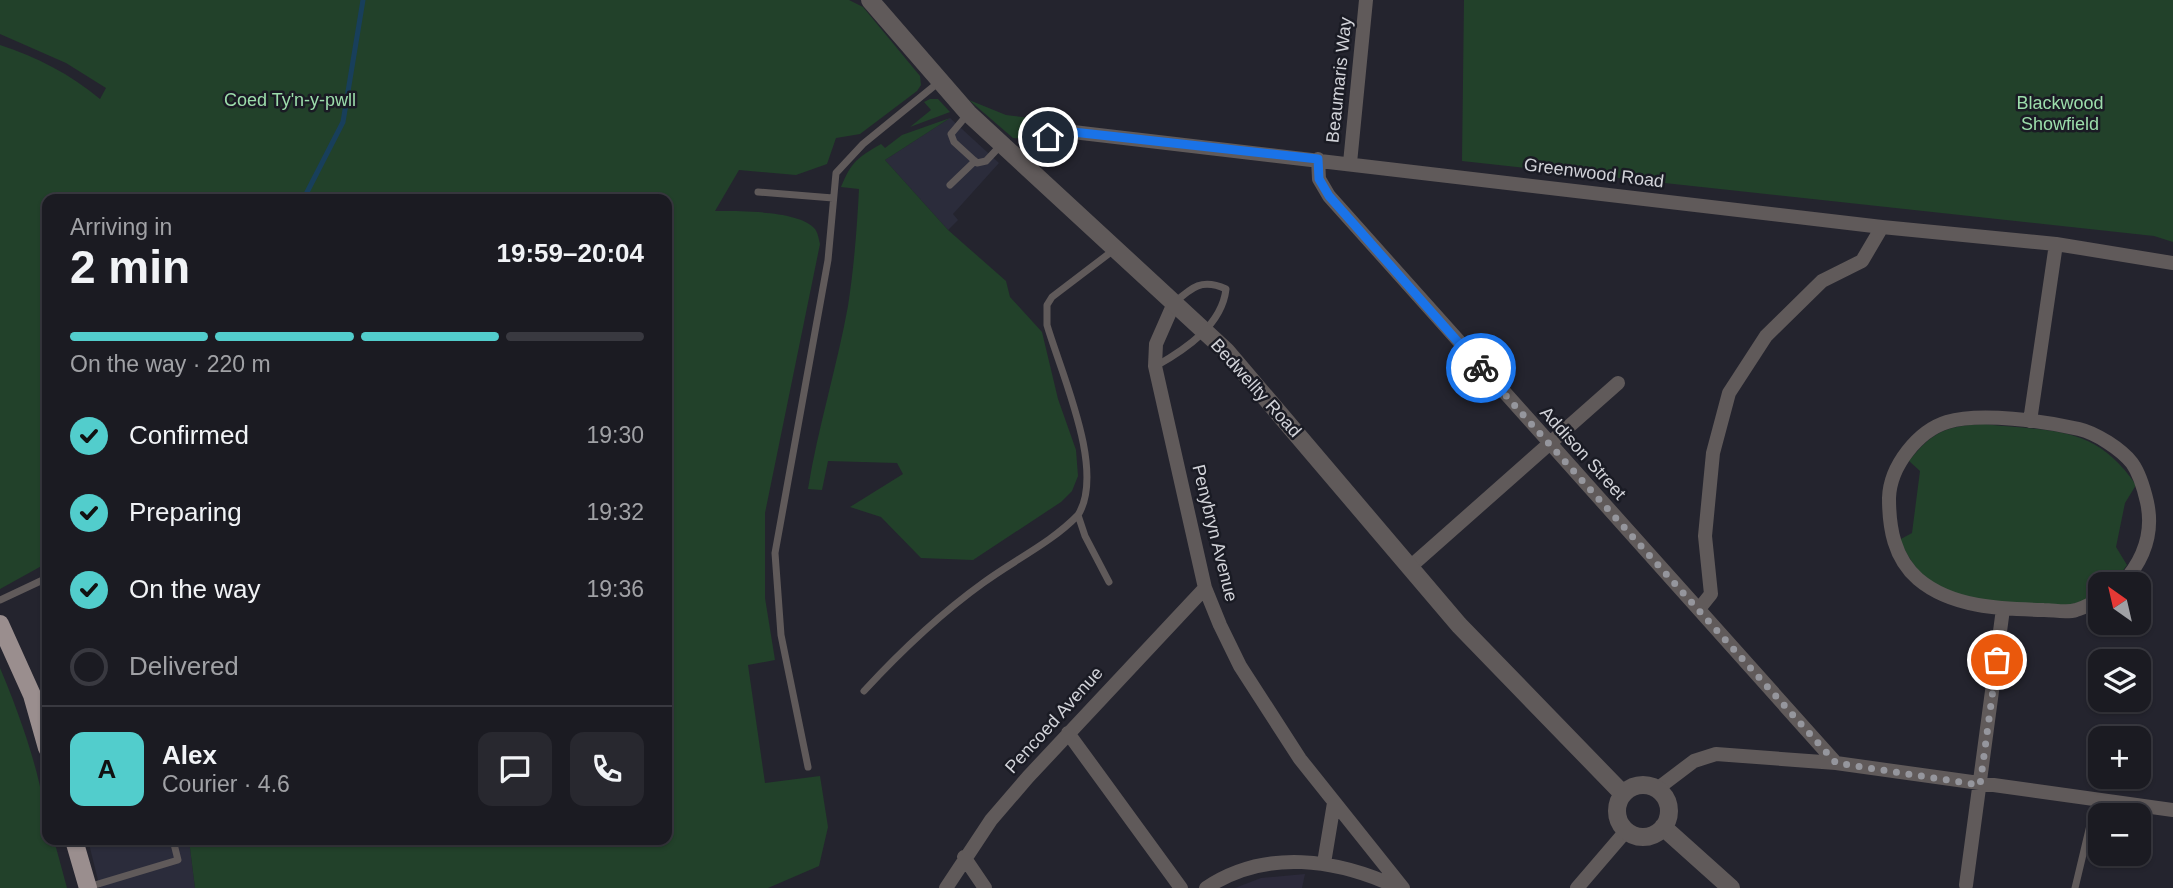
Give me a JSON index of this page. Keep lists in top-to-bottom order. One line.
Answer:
{"streets":{"street":["Beaumaris Way","Greenwood Road","Bedwellty Road","Addison Street","Penybryn Avenue","Pencoed Avenue"]},"crossings":[["Beaumaris Way","Greenwood Road"],["Greenwood Road","Bedwellty Road"],["Greenwood Road","Addison Street"],["Bedwellty Road","Penybryn Avenue"],["Penybryn Avenue","Pencoed Avenue"]],"parks":["Coed Ty'n-y-pwll","Blackwood Showfield"],"north":"top left","page":{"heading":["2 min","Arriving in","19:59–20:04"],"panel":["Alex","Courier · 4.6"],"bar":"On the way · 220 m","list":[["Confirmed","19:30"],["Preparing","19:32"],["On the way","19:36"],"Delivered"],"map_buttons":["+","−"],"round":"A"}}
